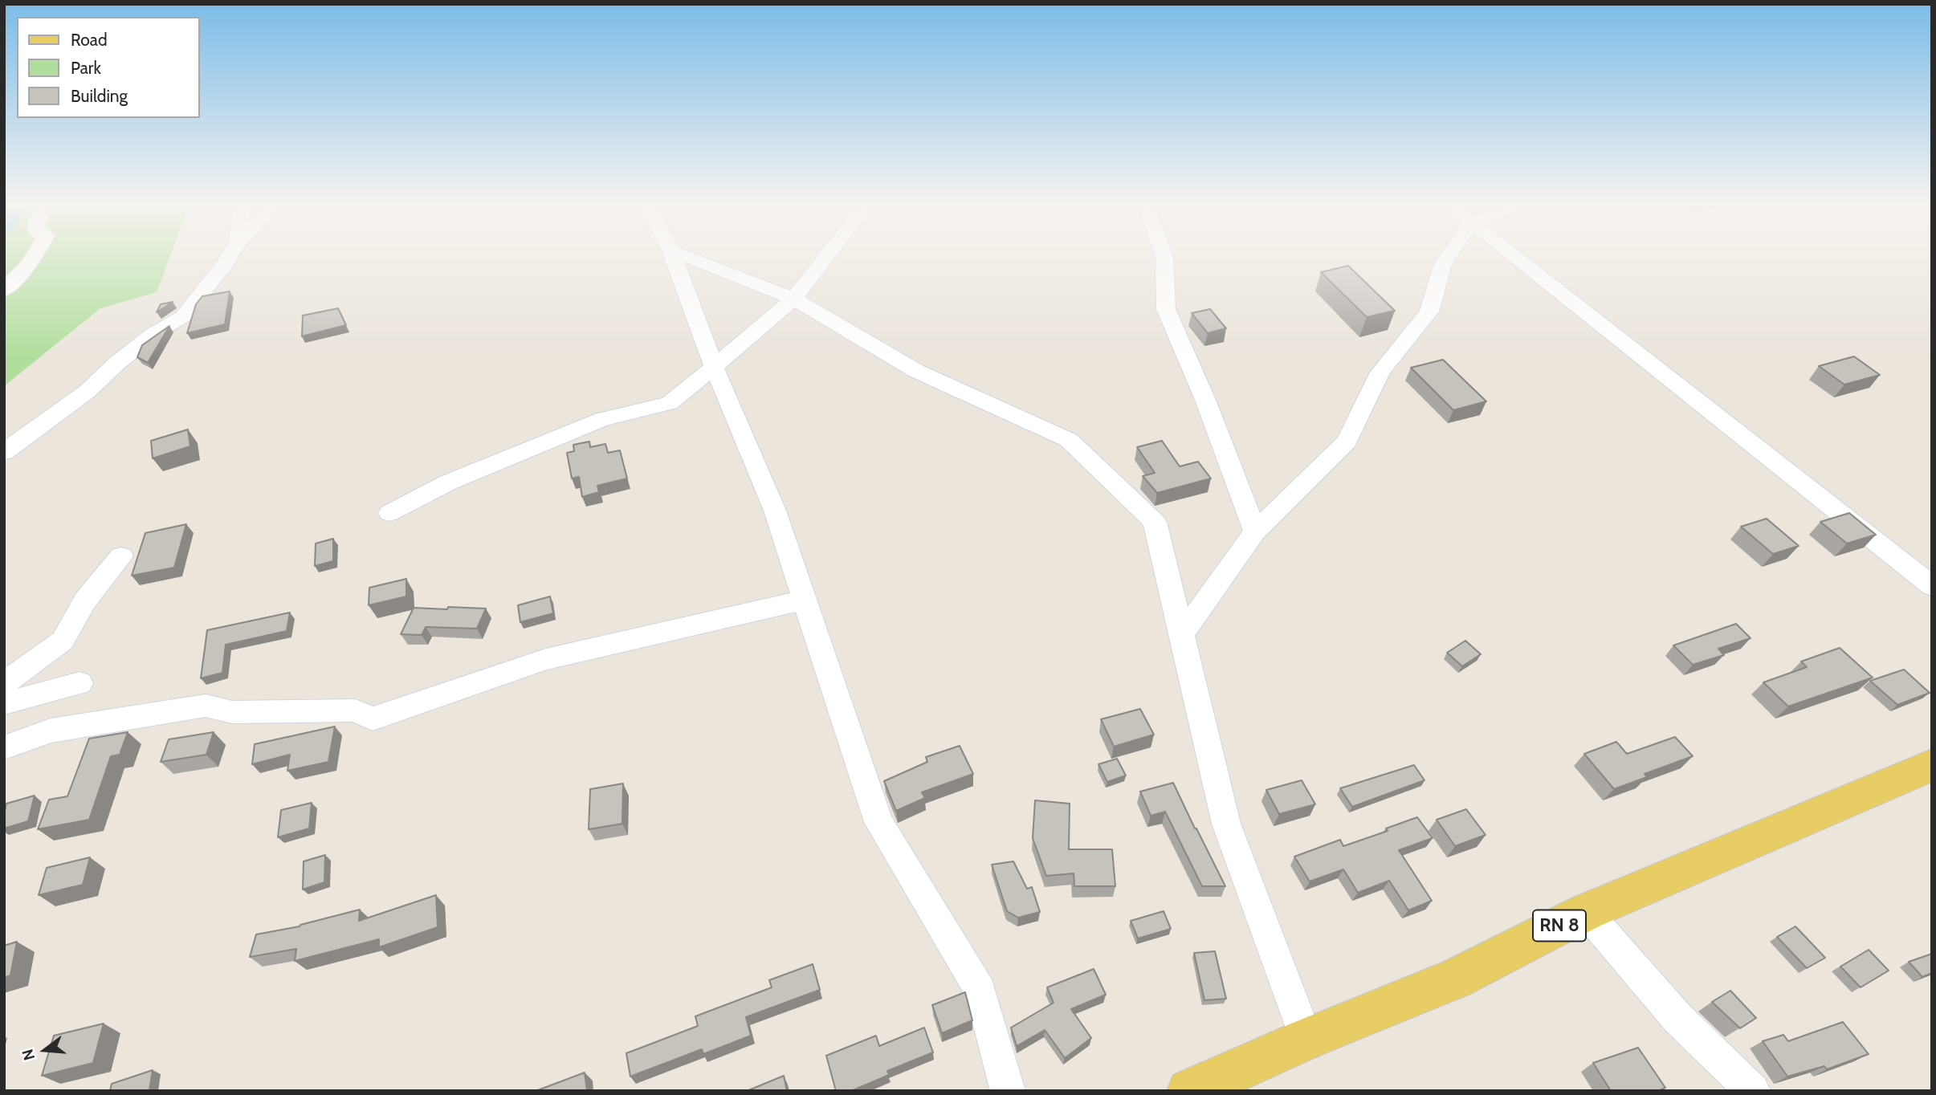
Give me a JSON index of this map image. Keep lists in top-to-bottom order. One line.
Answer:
{"streets":{"main road":["RN 8"]},"legend":["Road","Park","Building"],"north":"left"}
